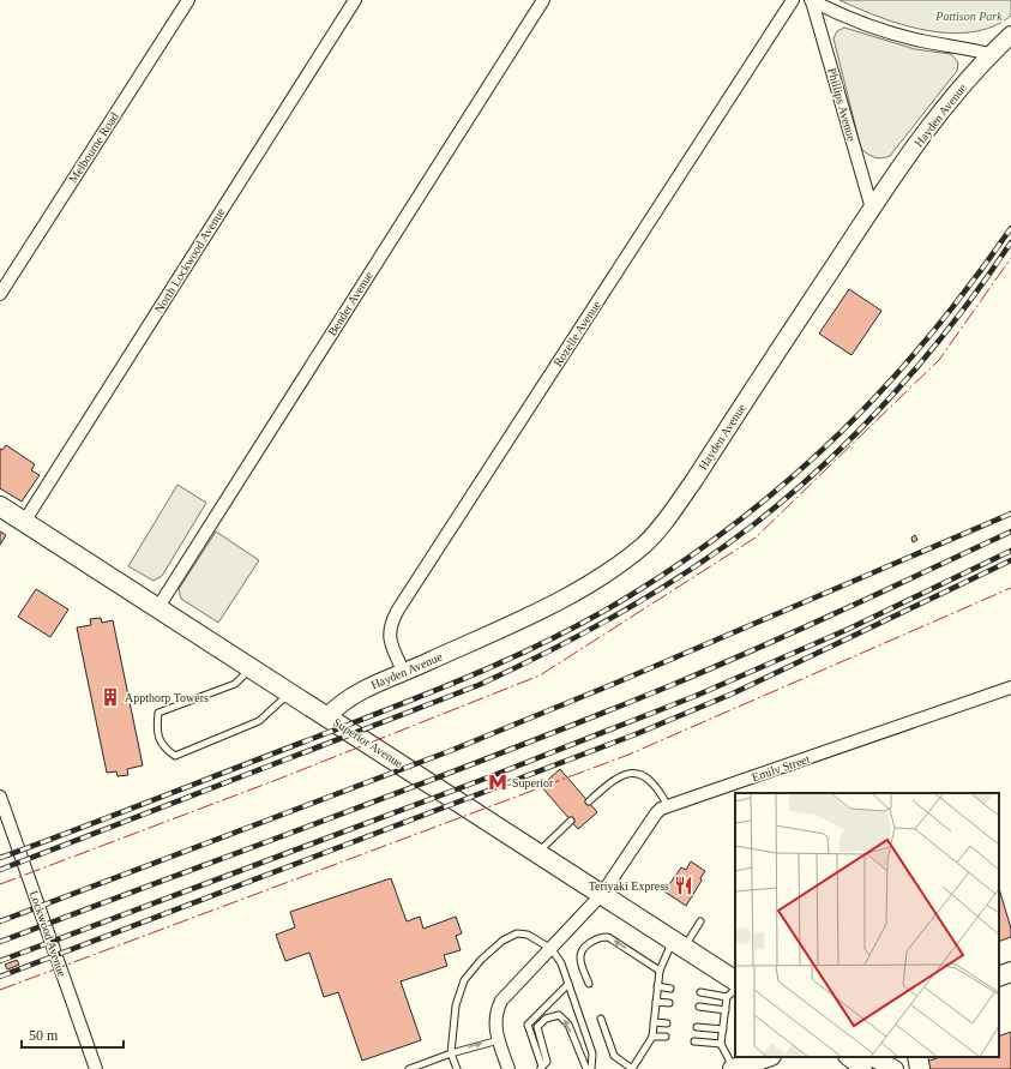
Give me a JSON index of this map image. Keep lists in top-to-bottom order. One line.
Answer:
{"streets":{"main road":["Superior Avenue"],"street":["Phillips Avenue","Hayden Avenue","Melbourne Road","North Lockwood Avenue","Bender Avenue","Rozelle Avenue","Emily Street","Lockwood Avenue"]},"crossings":[["Phillips Avenue","Hayden Avenue"],["Hayden Avenue","Rozelle Avenue"],["Hayden Avenue","Superior Avenue"],["North Lockwood Avenue","Superior Avenue"],["Bender Avenue","Superior Avenue"],["Superior Avenue","Emily Street"]],"parks":["Pattison Park"],"places":{"building":["Appthorp Towers"],"metro station":["Superior"],"restaurant":["Teriyaki Express"]},"scale_bar":"50 m"}
